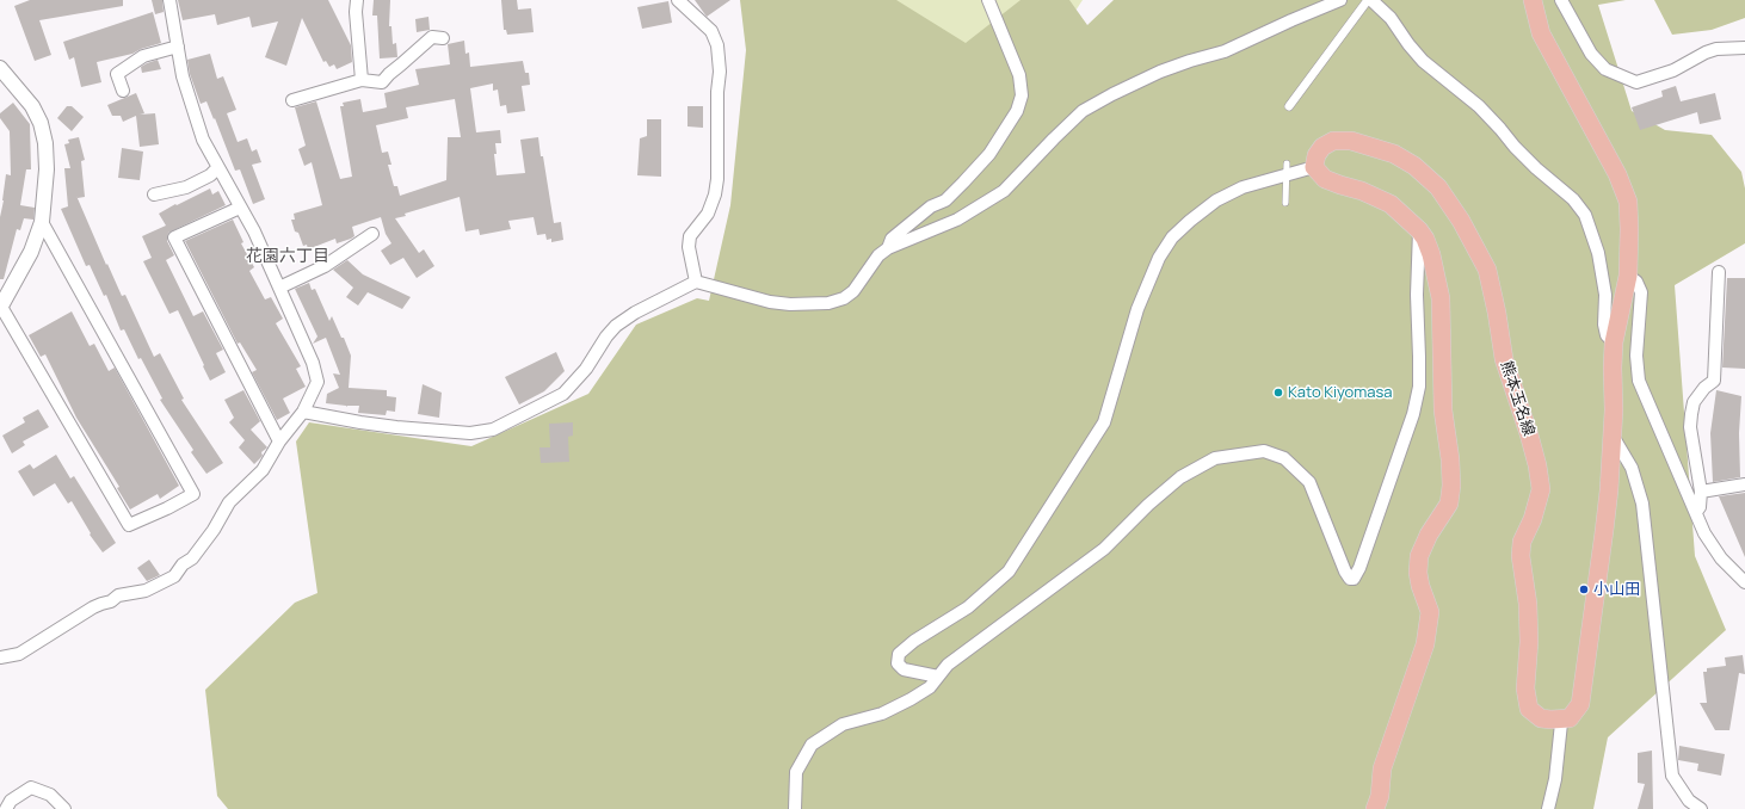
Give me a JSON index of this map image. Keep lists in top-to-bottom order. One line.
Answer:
{"streets":{"main road":["熊本玉名線"]},"districts":["花園六丁目"],"places":["Kato Kiyomasa","小山田"]}
